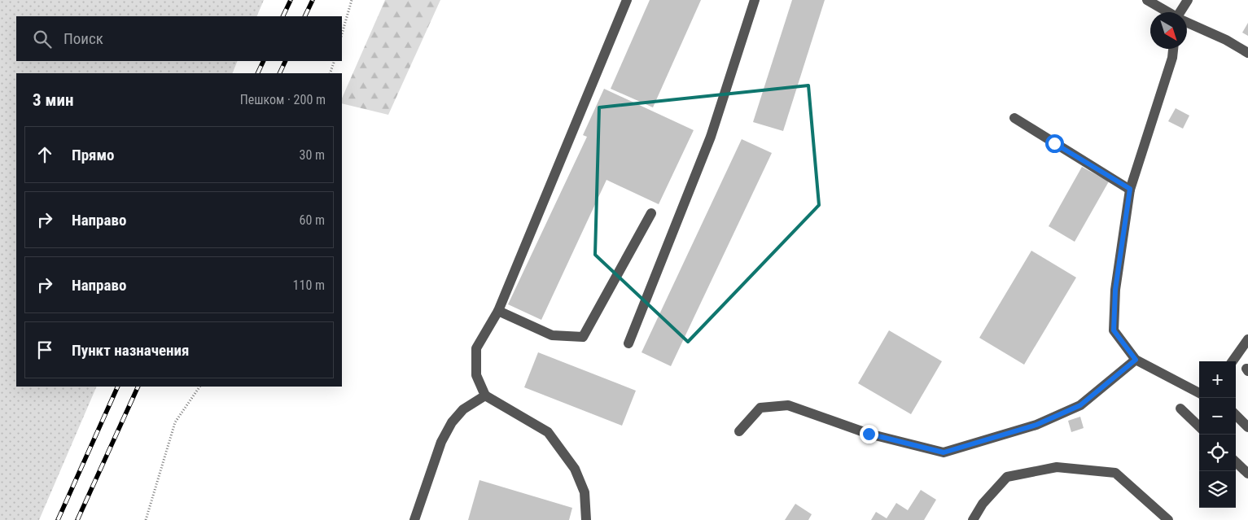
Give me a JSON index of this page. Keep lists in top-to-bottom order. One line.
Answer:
{"north":"bottom right","page":{"search":"Поиск","heading":["3 мин","Пешком · 200 m"],"list":[["Прямо","30 m"],["Направо","60 m"],["Направо","110 m"],"Пункт назначения"],"map_buttons":["+","−"]}}
